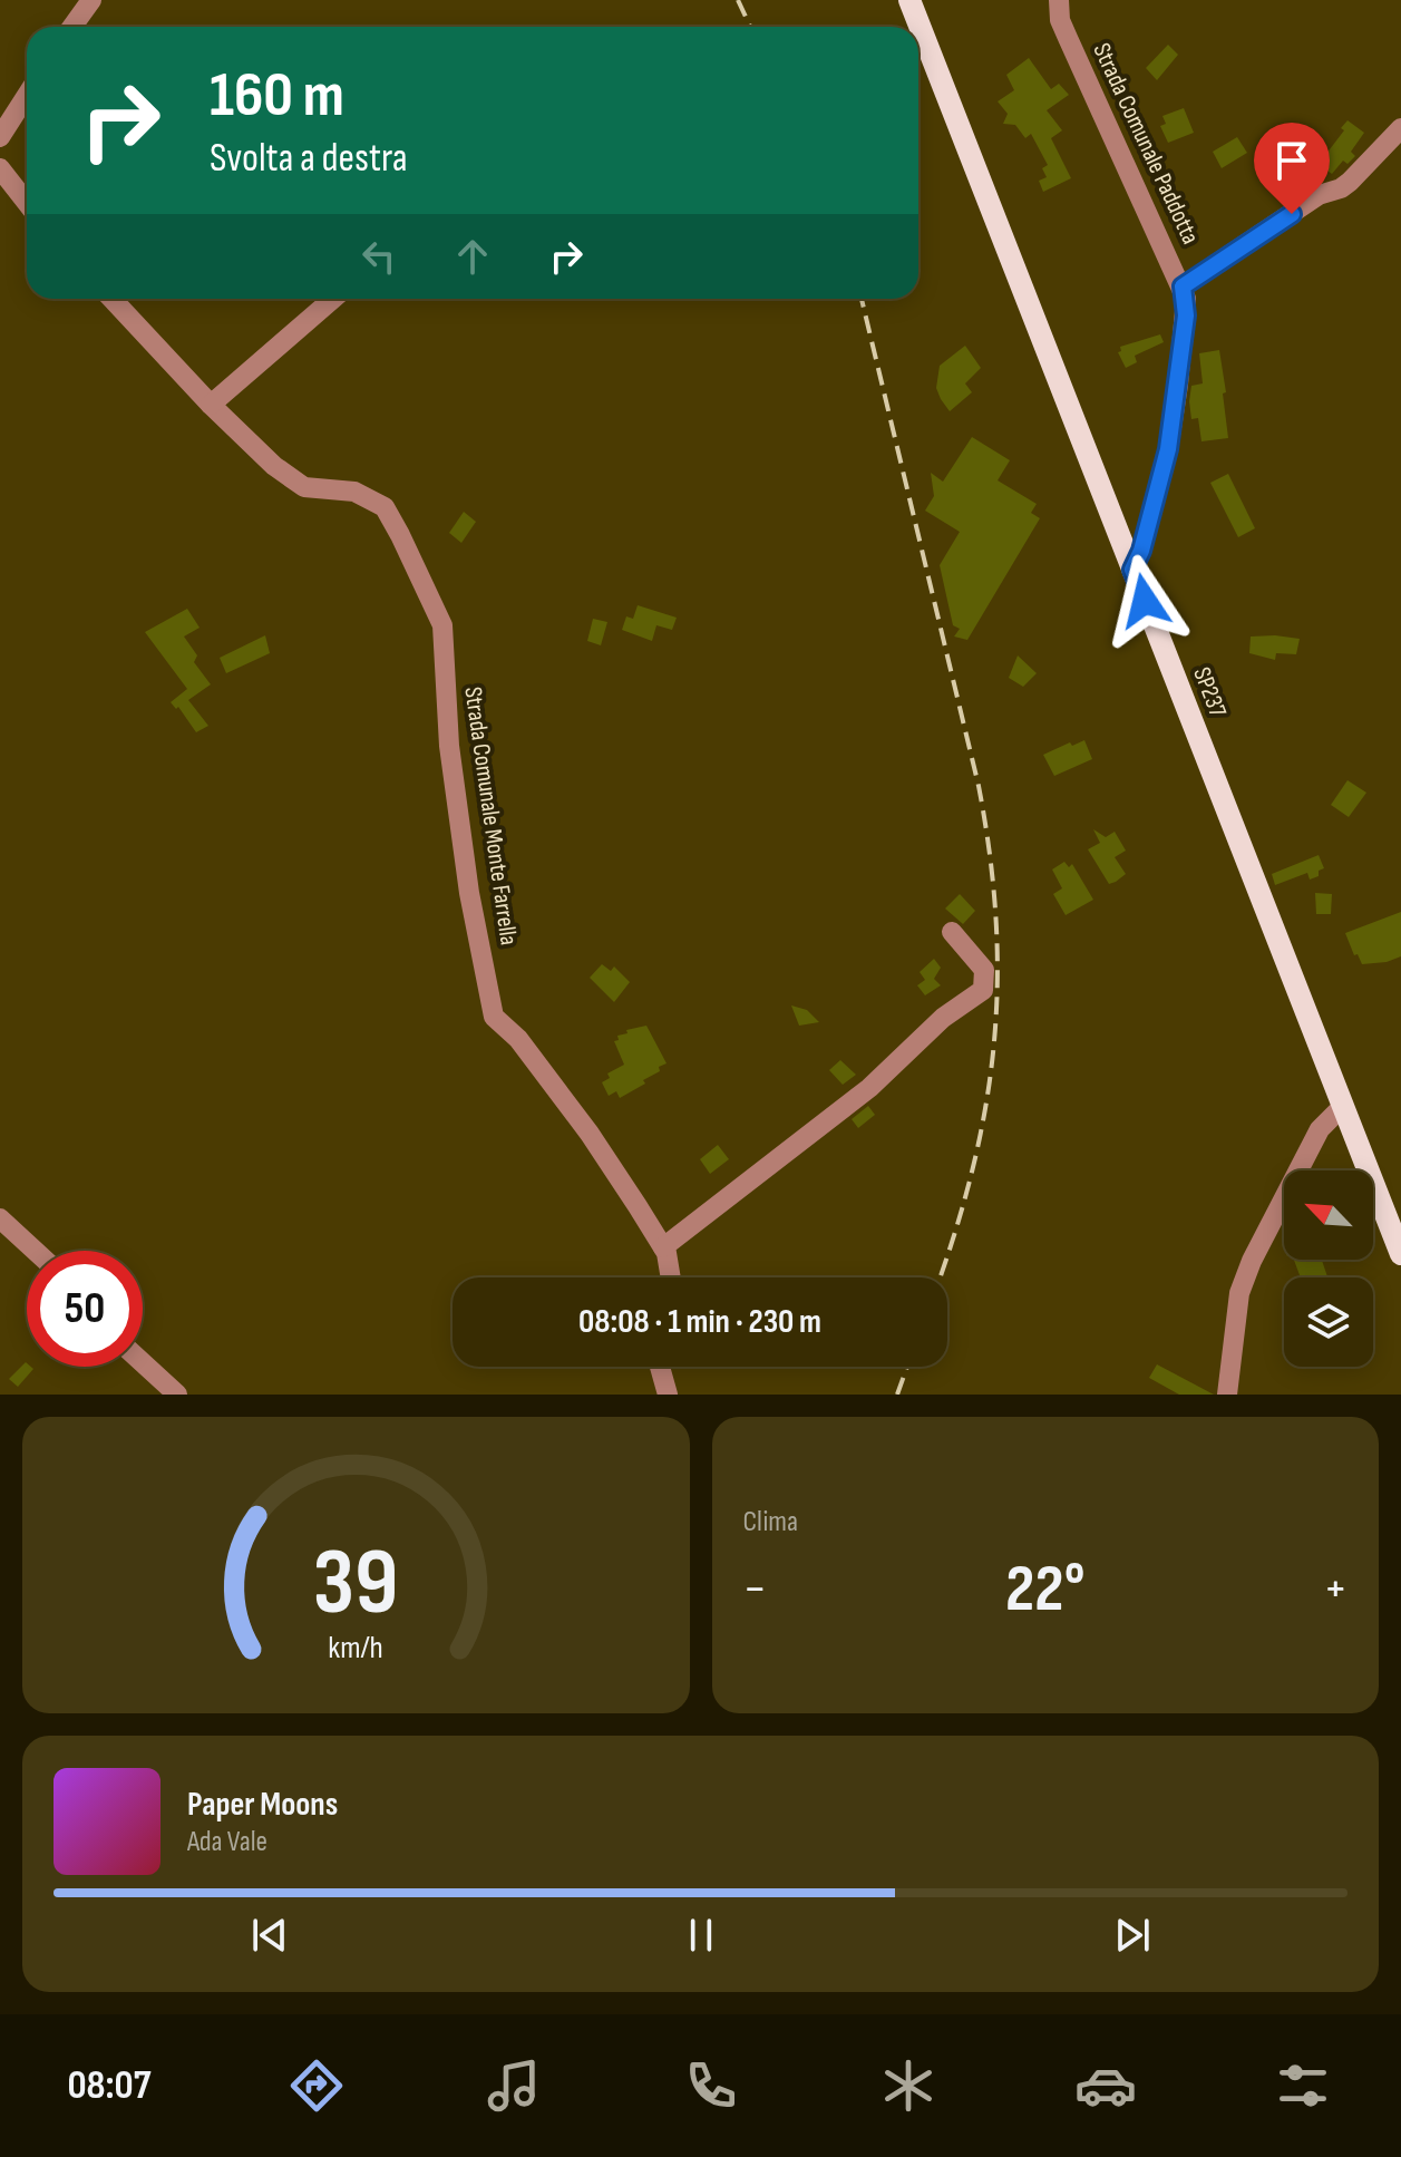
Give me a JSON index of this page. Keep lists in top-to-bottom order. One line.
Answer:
{"streets":{"main road":["SP237"],"street":["Strada Comunale Paddotta","Strada Comunale Monte Farrella"]},"crossings":[["Strada Comunale Paddotta","SP237"]],"north":"top left","page":{"turn":["160 m","Svolta a destra"],"limit":"50","trip":"08:08 · 1 min · 230 m","tile":"Clima","heat":["−","22°","+"],"song":["Paper Moons","Ada Vale"],"tabs":"08:07","gauge":["39","km/h"]}}
